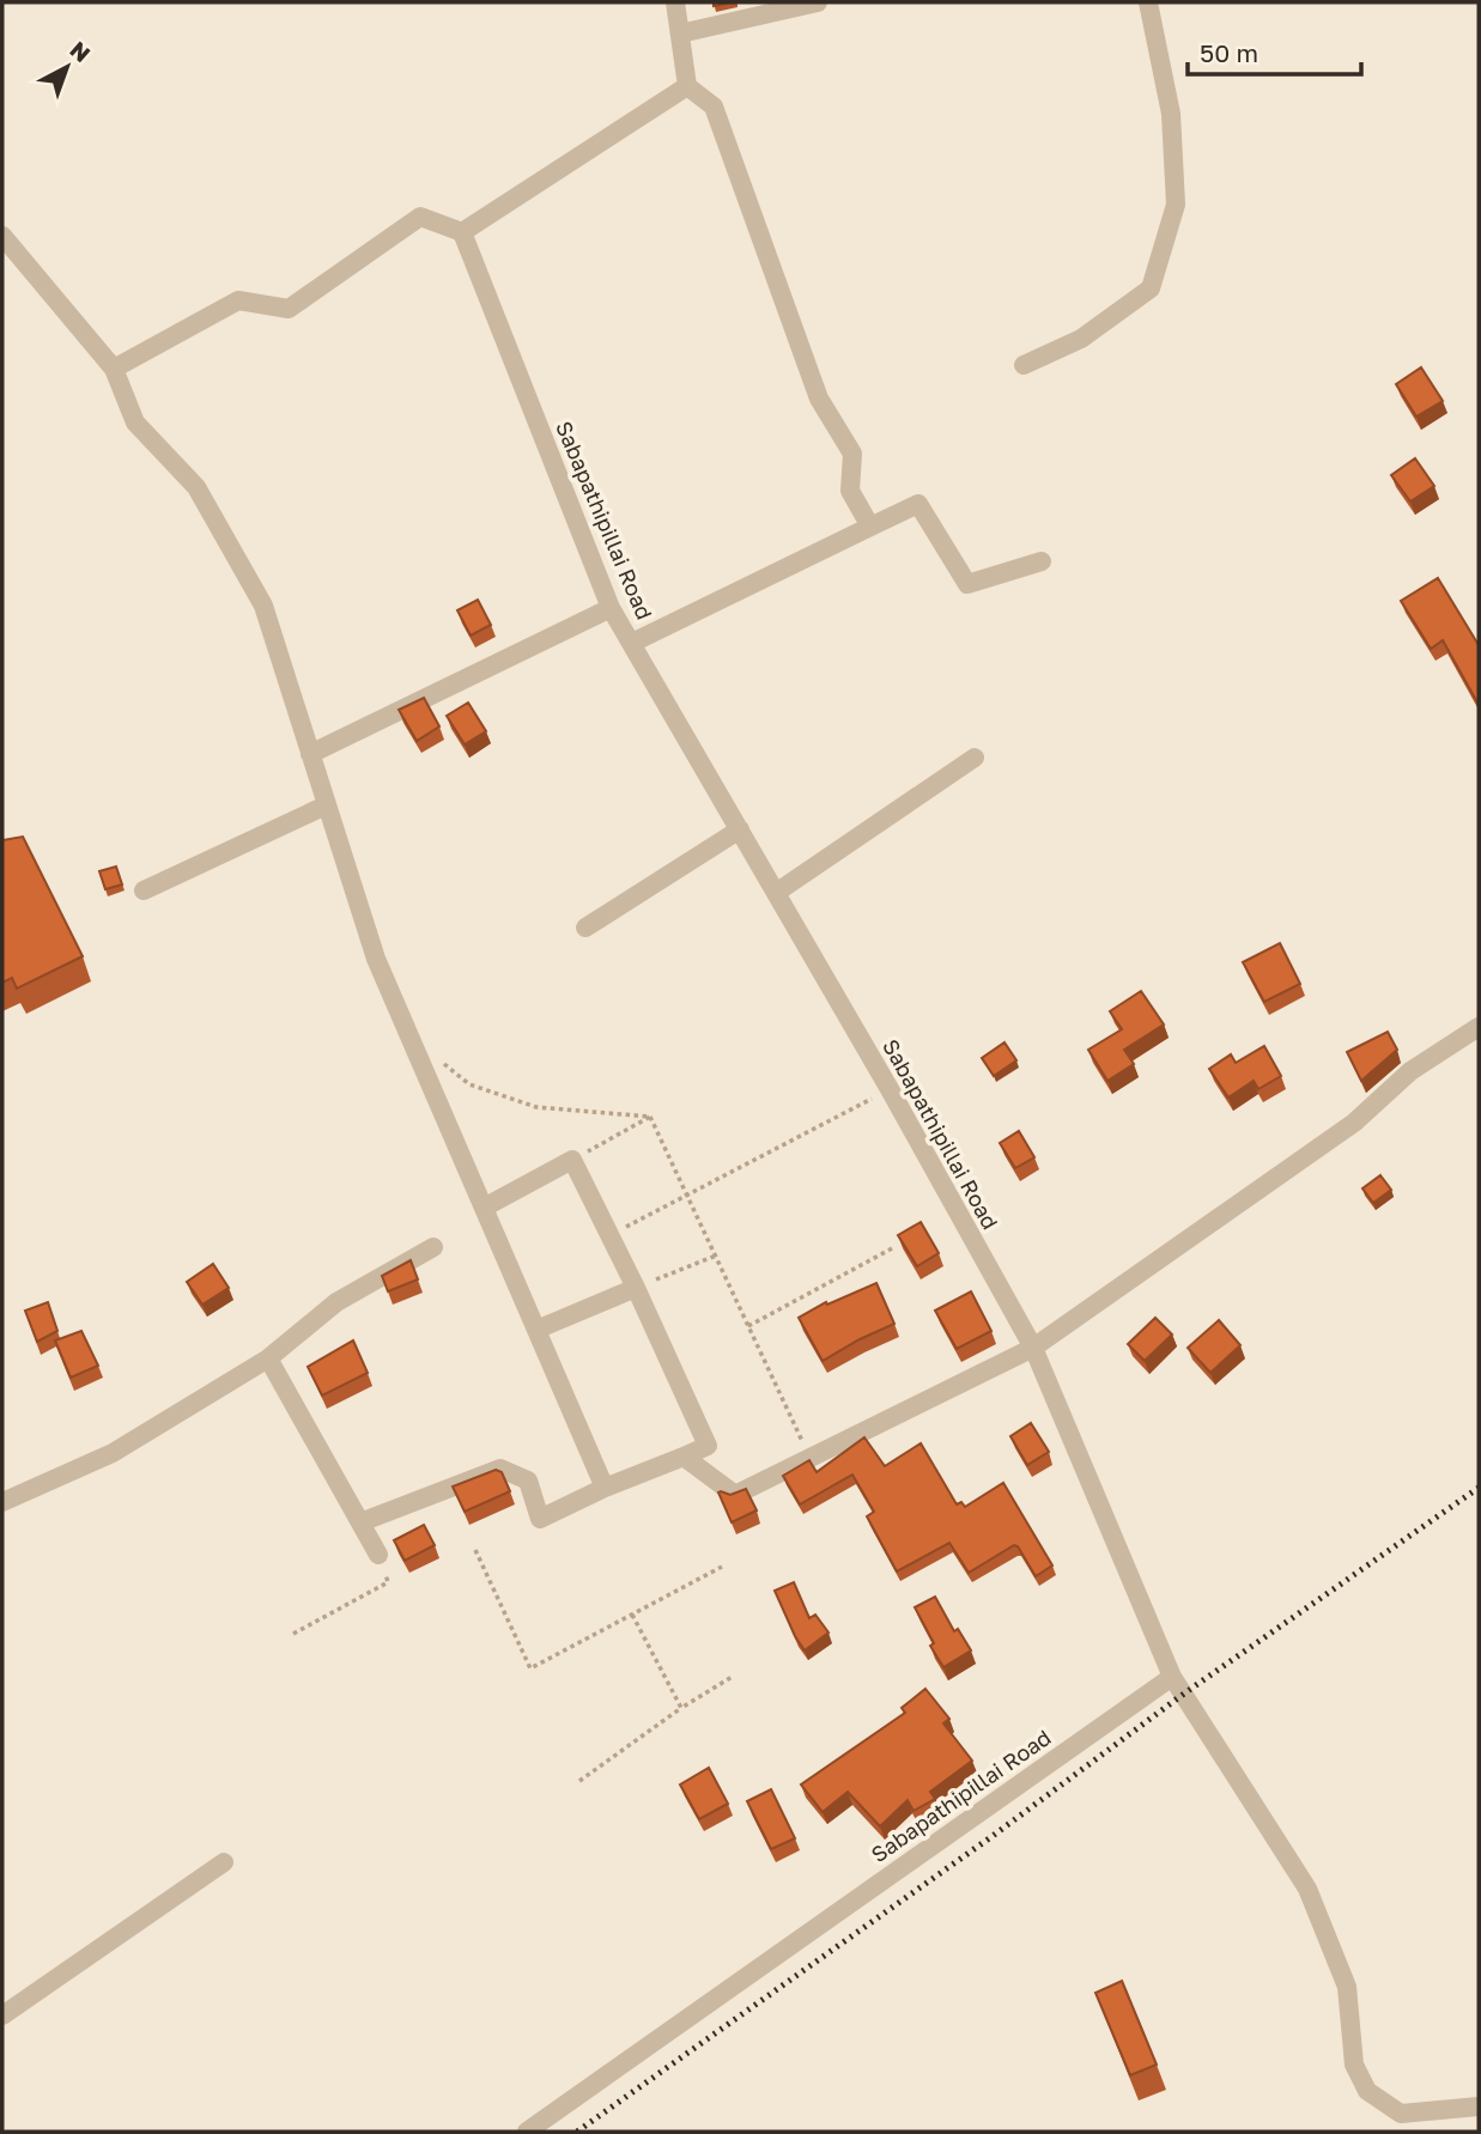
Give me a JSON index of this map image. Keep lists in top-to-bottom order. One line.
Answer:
{"streets":{"street":["Sabapathipillai Road"]},"scale_bar":"50 m","north":"top right"}
